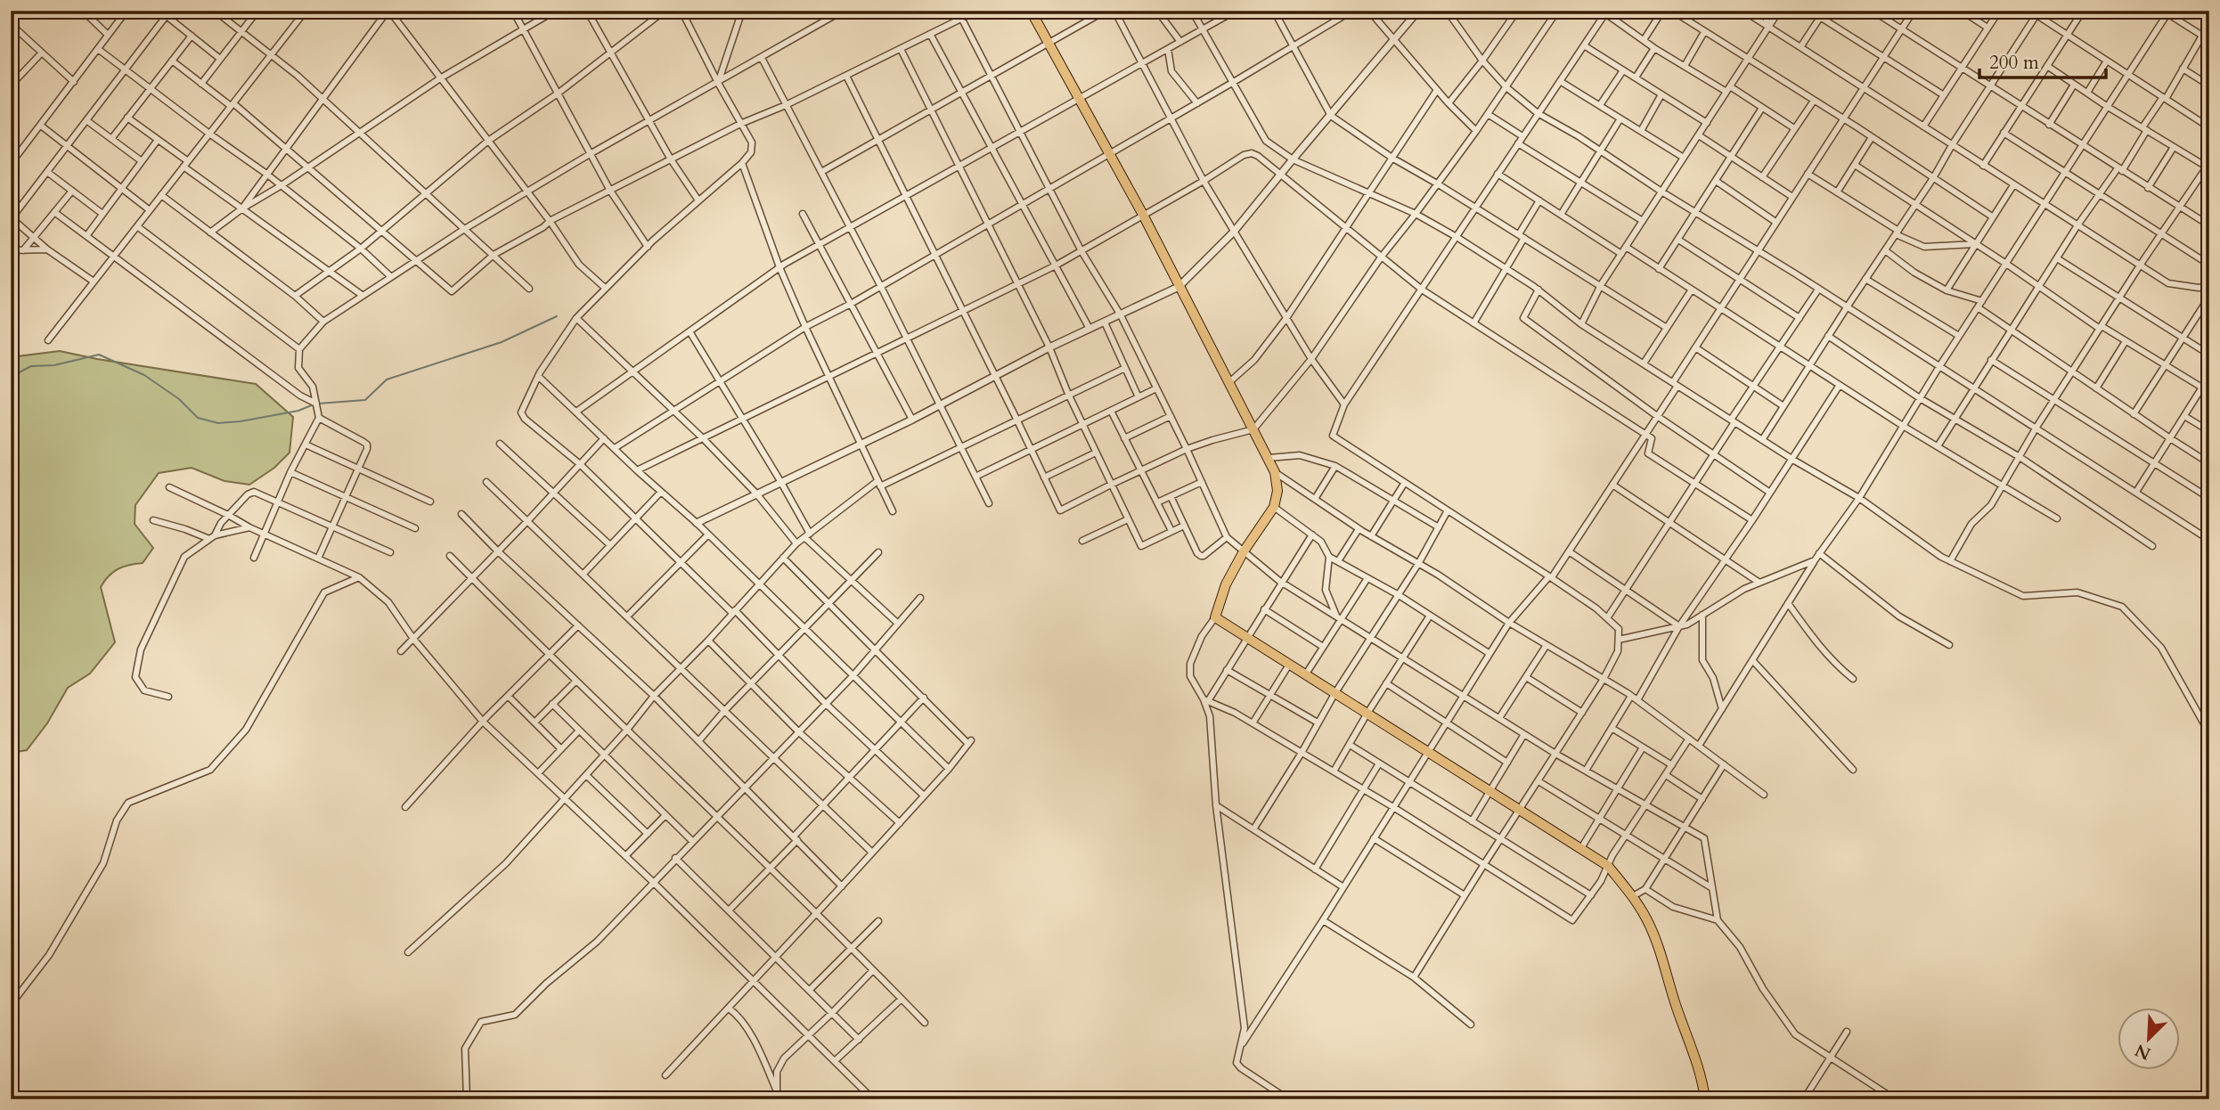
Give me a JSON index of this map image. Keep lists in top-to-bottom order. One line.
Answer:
{"scale_bar":"200 m","north":"bottom left"}
